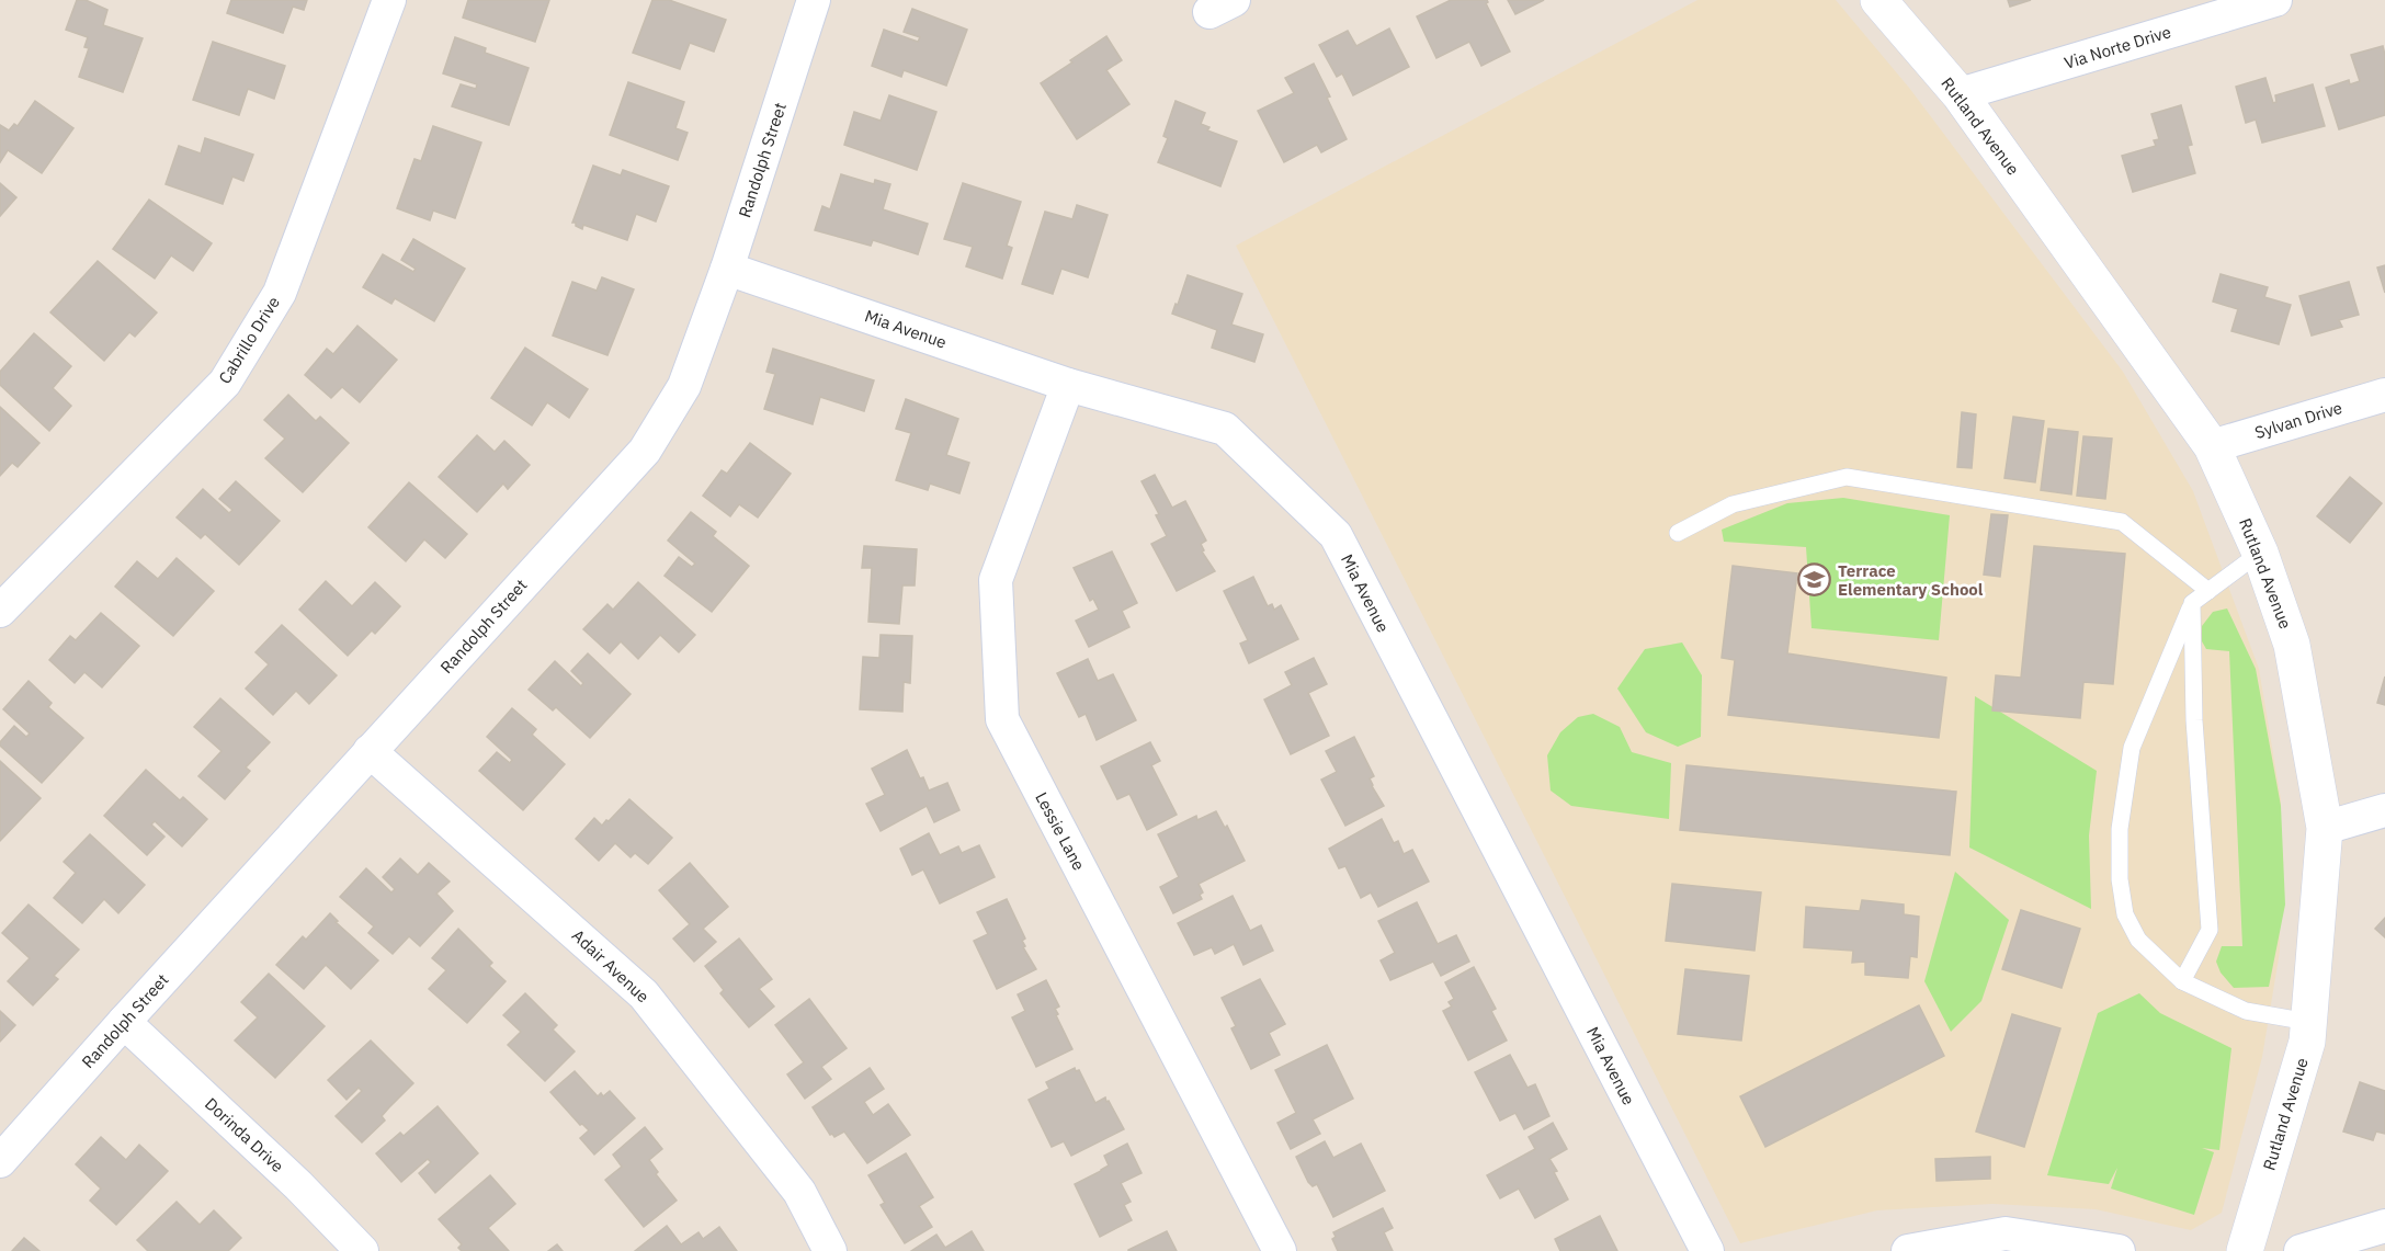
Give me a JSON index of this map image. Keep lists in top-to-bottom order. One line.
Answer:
{"streets":{"street":["Via Norte Drive","Rutland Avenue","Randolph Street","Mia Avenue","Cabrillo Drive","Sylvan Drive","Lessie Lane","Adair Avenue","Dorinda Drive"]},"crossings":[["Via Norte Drive","Rutland Avenue"],["Rutland Avenue","Sylvan Drive"],["Randolph Street","Mia Avenue"],["Randolph Street","Adair Avenue"],["Randolph Street","Dorinda Drive"],["Mia Avenue","Lessie Lane"]],"places":{"school or university":["Terrace Elementary School"]}}
